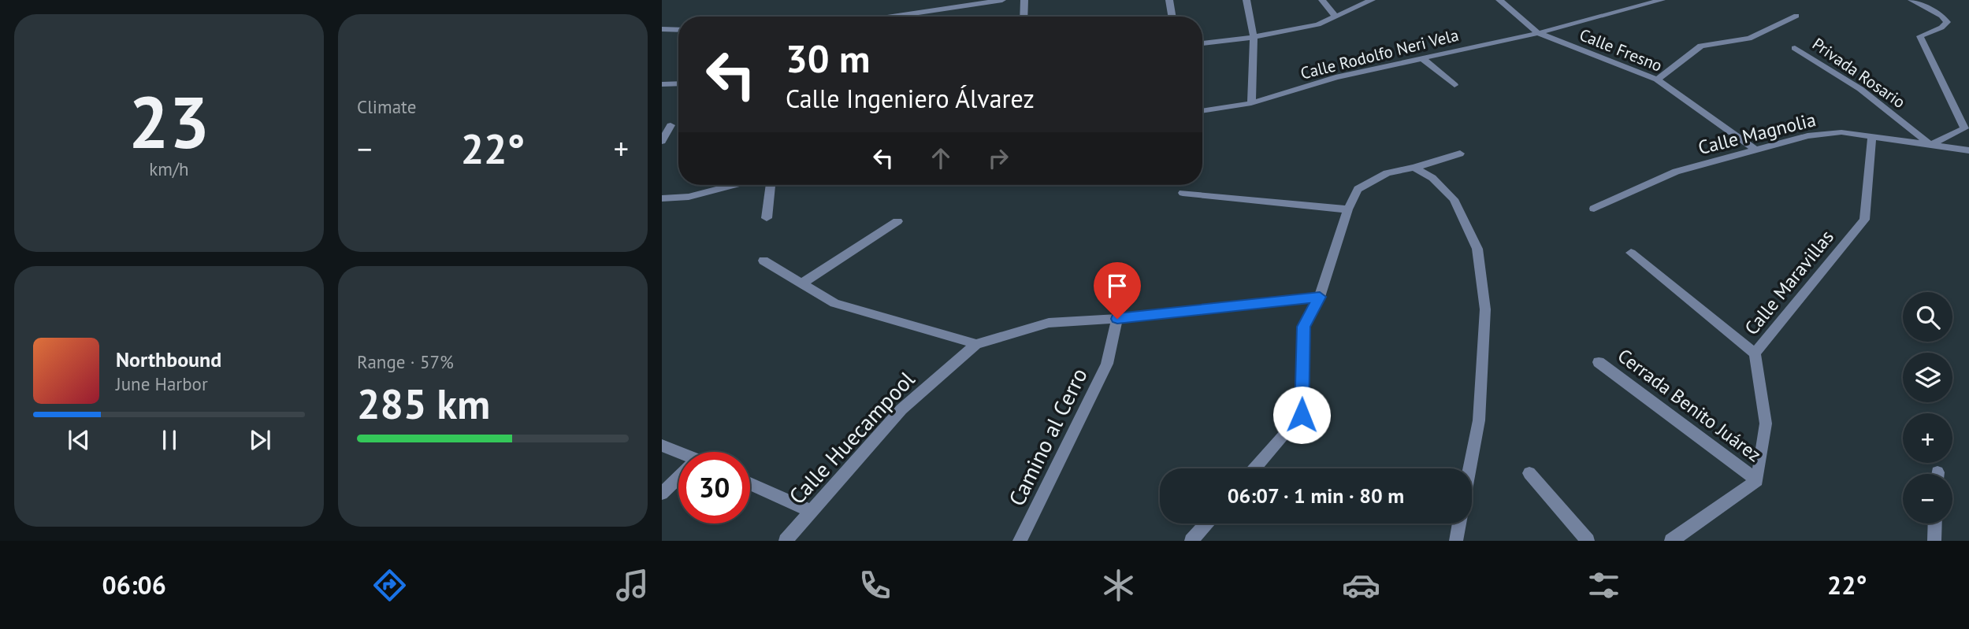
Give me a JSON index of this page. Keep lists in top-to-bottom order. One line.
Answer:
{"streets":{"street":["Calle Fresno","Calle Rodolfo Neri Vela","Privada Rosario","Calle Magnolia","Calle Maravillas","Cerrada Benito Juárez","Camino al Cerro","Calle Huecampool"]},"crossings":[["Calle Fresno","Calle Rodolfo Neri Vela"],["Calle Fresno","Calle Magnolia"],["Privada Rosario","Calle Magnolia"],["Calle Magnolia","Calle Maravillas"],["Calle Maravillas","Cerrada Benito Juárez"]],"page":{"tile":[["23","km/h"],"Climate",["Range · 57%","285 km"]],"turn":["30 m","Calle Ingeniero Álvarez"],"heat":["−","22°","+"],"map_buttons":["+","−"],"song":["Northbound","June Harbor"],"limit":"30","trip":"06:07 · 1 min · 80 m","tabs":["06:06","22°"]}}
